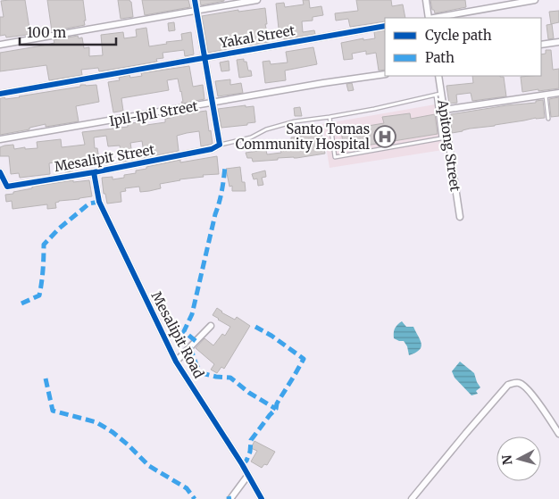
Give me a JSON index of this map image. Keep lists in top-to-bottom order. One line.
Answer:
{"streets":{"street":["Yakal Street","Ipil-Ipil Street","Apitong Street","Mesalipit Street","Mesalipit Road"]},"crossings":[["Mesalipit Street","Mesalipit Road"]],"places":{"hospital":["Santo Tomas Community Hospital"]},"legend":["Cycle path","Path"],"scale_bar":"100 m","north":"left"}
